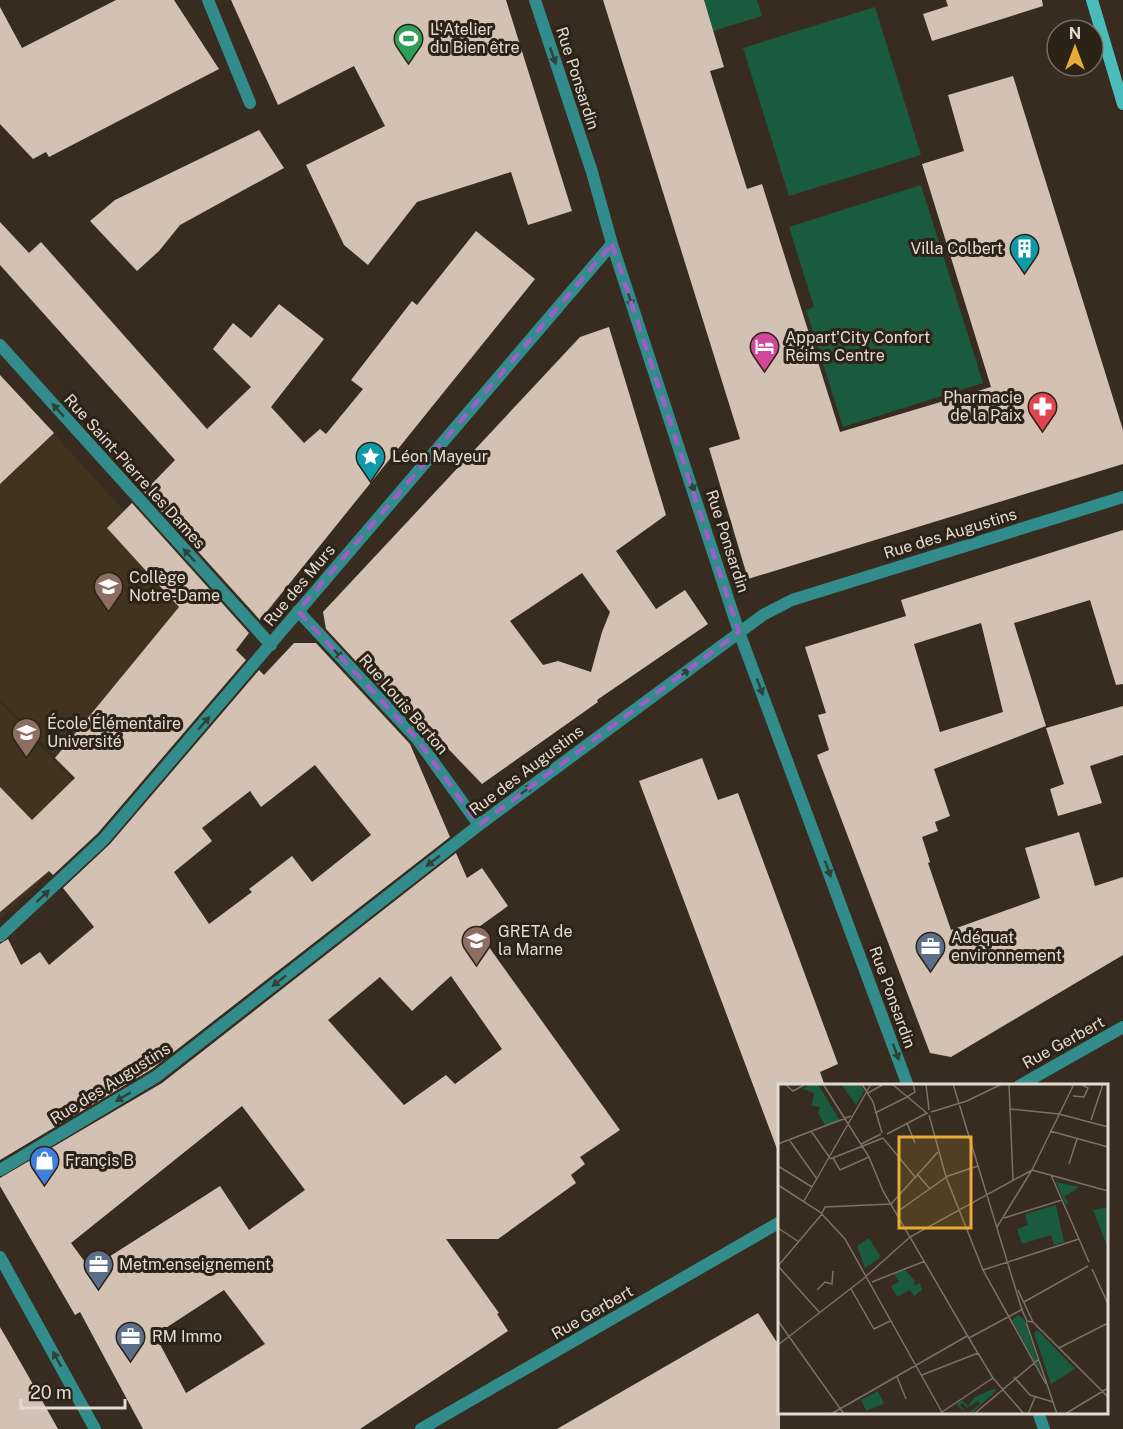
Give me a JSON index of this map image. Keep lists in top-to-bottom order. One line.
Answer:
{"streets":{"street":["Rue Ponsardin","Rue Saint-Pierre les Dames","Rue des Augustins","Rue des Murs","Rue Louis Berton","Rue Gerbert"]},"crossings":[["Rue Ponsardin","Rue des Augustins"],["Rue Ponsardin","Rue des Murs"],["Rue Saint-Pierre les Dames","Rue des Murs"],["Rue des Augustins","Rue Louis Berton"],["Rue des Murs","Rue Louis Berton"]],"one_way":["Rue Ponsardin","Rue Saint-Pierre les Dames","Rue des Murs","Rue Louis Berton"],"places":{"sports":["L'Atelier du Bien être"],"building":["Villa Colbert"],"hotel":["Appart'City Confort Reims Centre"],"pharmacy":["Pharmacie de la Paix"],"place":["Léon Mayeur"],"school or university":["Collège Notre-Dame","École Élémentaire Université","GRETA de la Marne"],"office":["Adéquat environnement","Metm.enseignement","RM Immo"],"shop":["Françis B"]},"scale_bar":"20 m","north":"top"}
